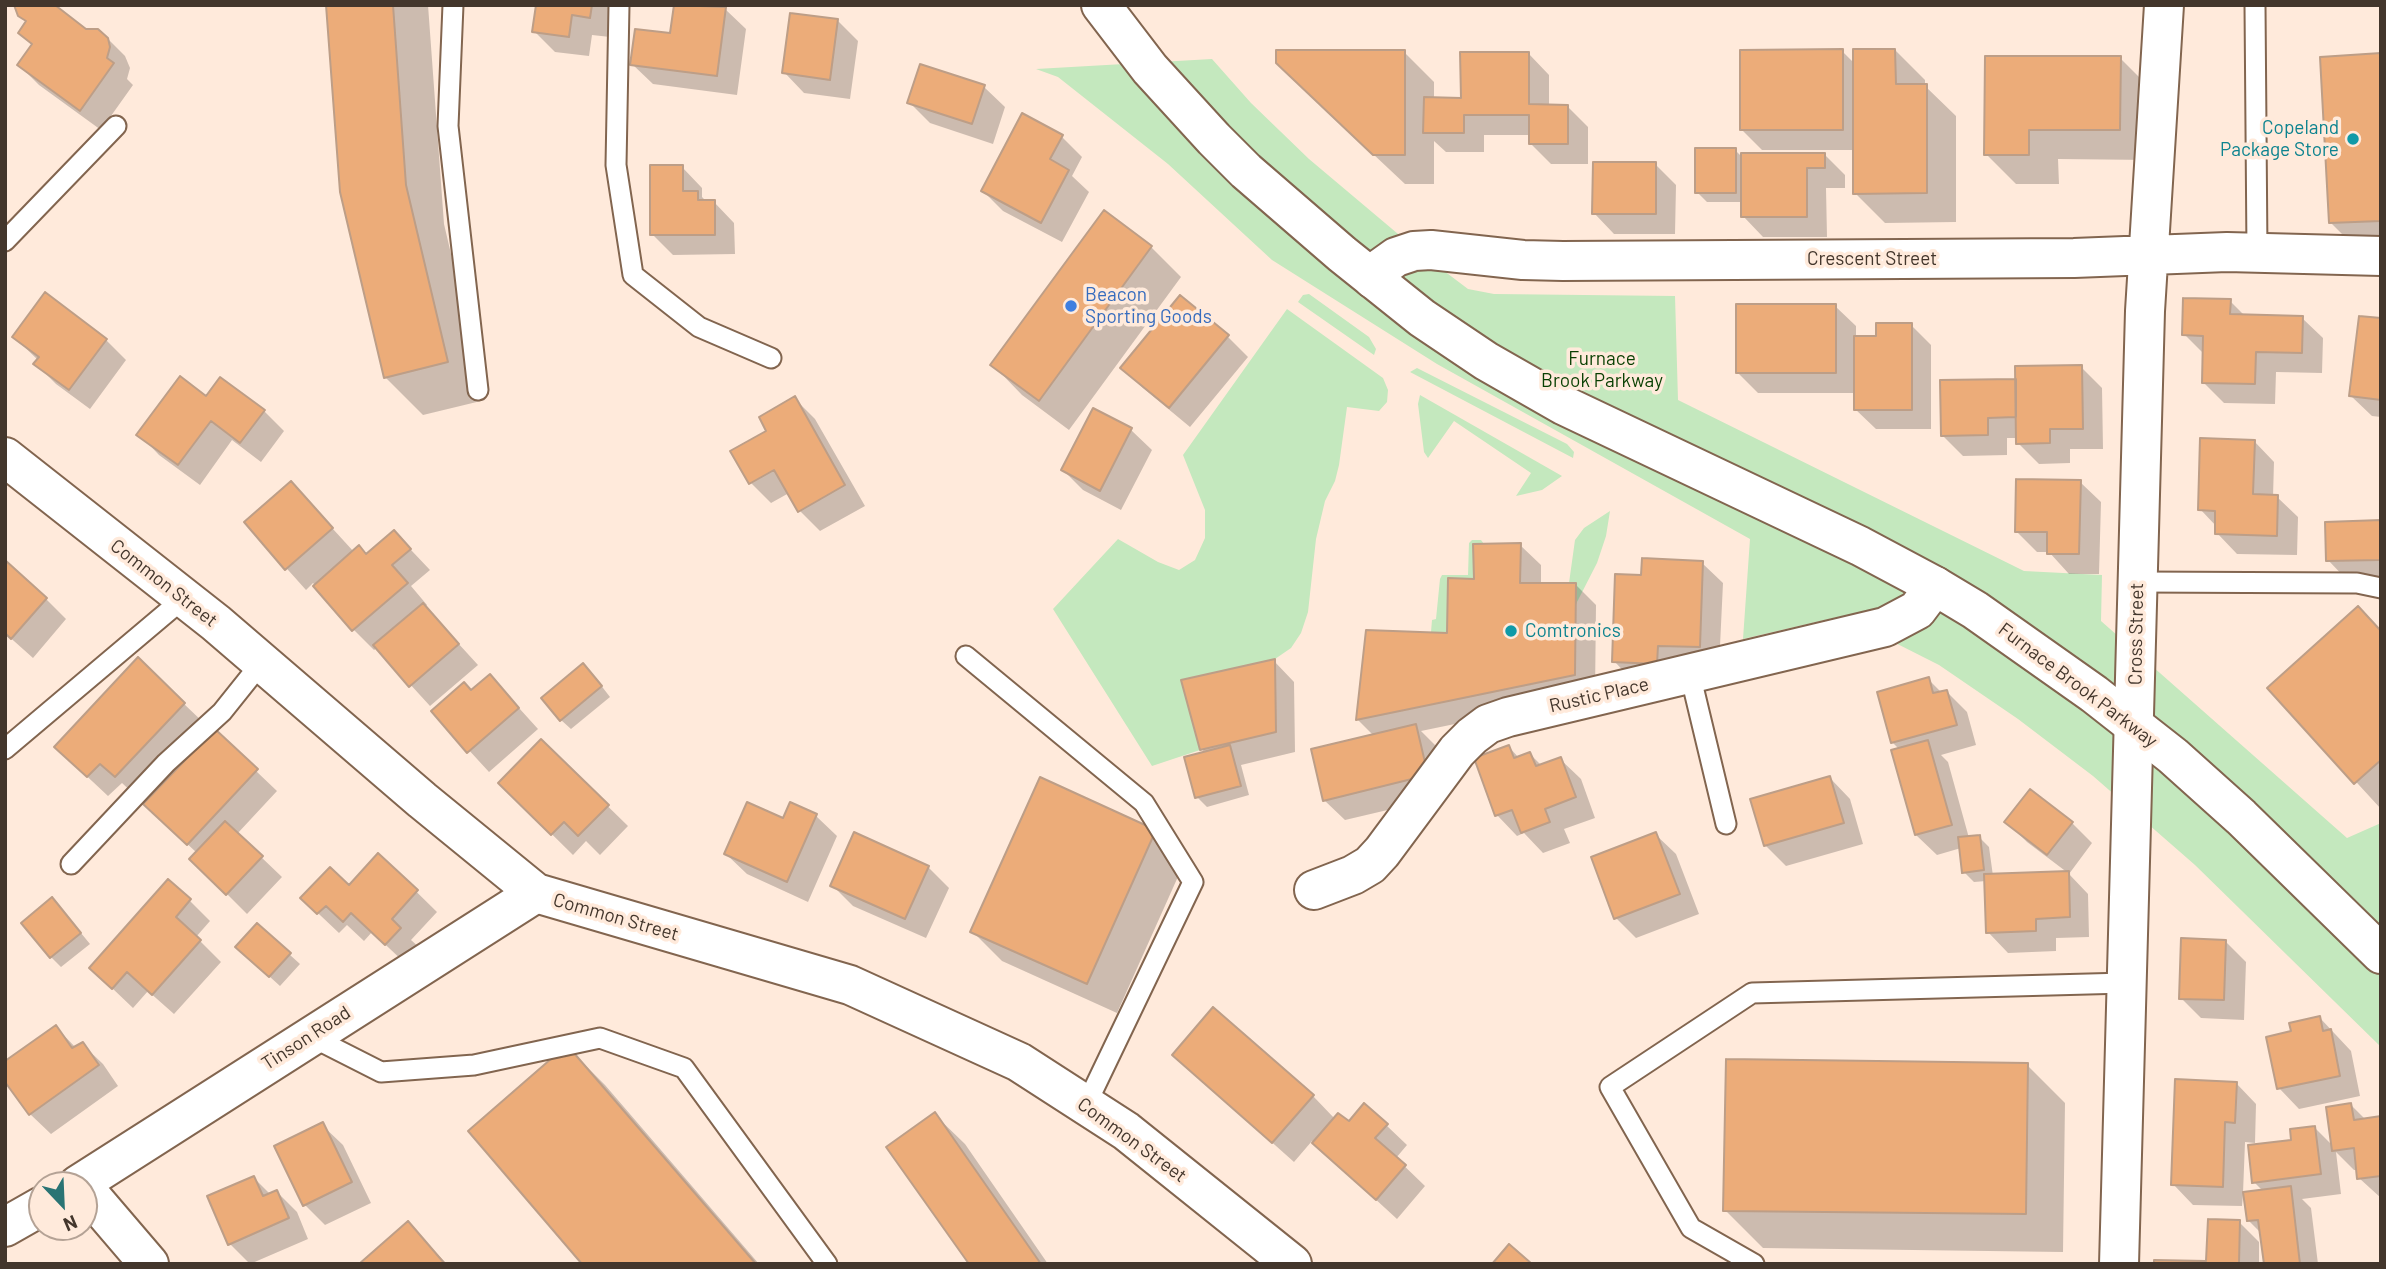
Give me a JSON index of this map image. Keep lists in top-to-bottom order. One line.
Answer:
{"streets":{"street":["Crescent Street","Common Street","Cross Street","Furnace Brook Parkway","Rustic Place","Tinson Road"]},"crossings":[["Crescent Street","Cross Street"],["Crescent Street","Furnace Brook Parkway"],["Common Street","Tinson Road"],["Cross Street","Furnace Brook Parkway"],["Furnace Brook Parkway","Rustic Place"]],"parks":["Furnace Brook Parkway"],"places":["Copeland Package Store","Beacon Sporting Goods","Comtronics"],"north":"bottom right"}
